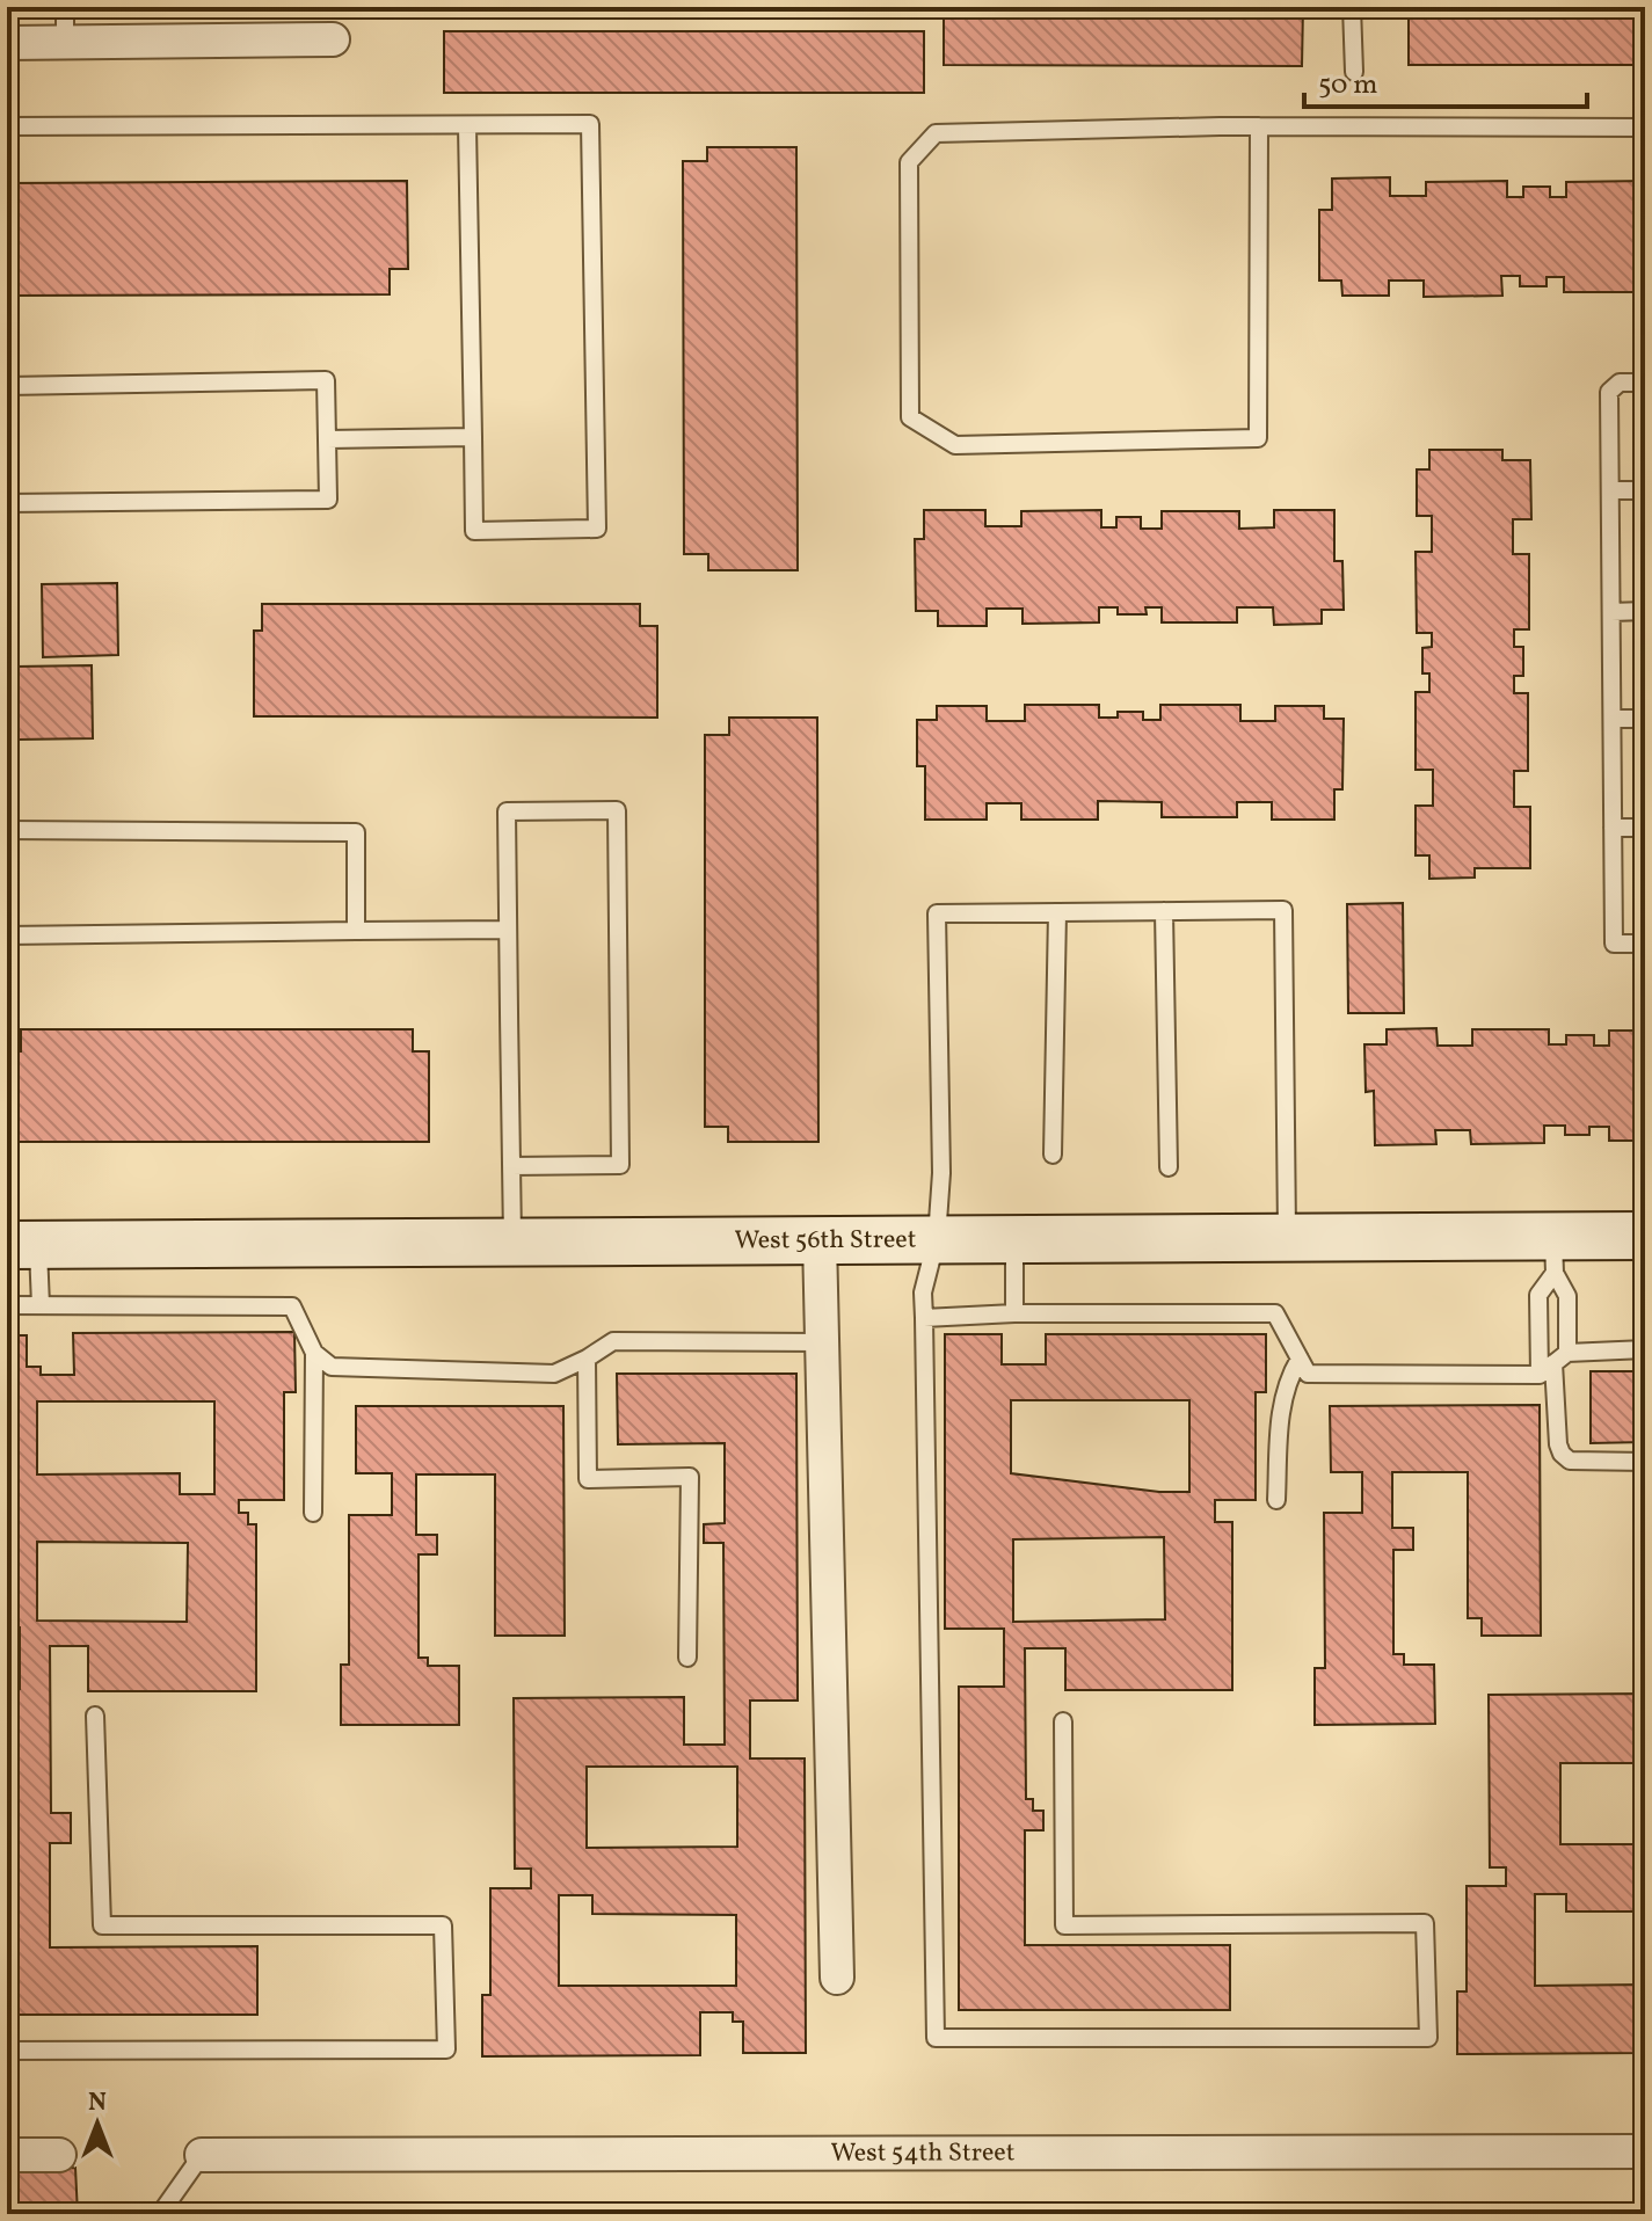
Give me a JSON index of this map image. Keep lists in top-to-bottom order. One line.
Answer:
{"streets":{"street":["West 56th Street","West 54th Street"]},"scale_bar":"50 m","north":"top"}
